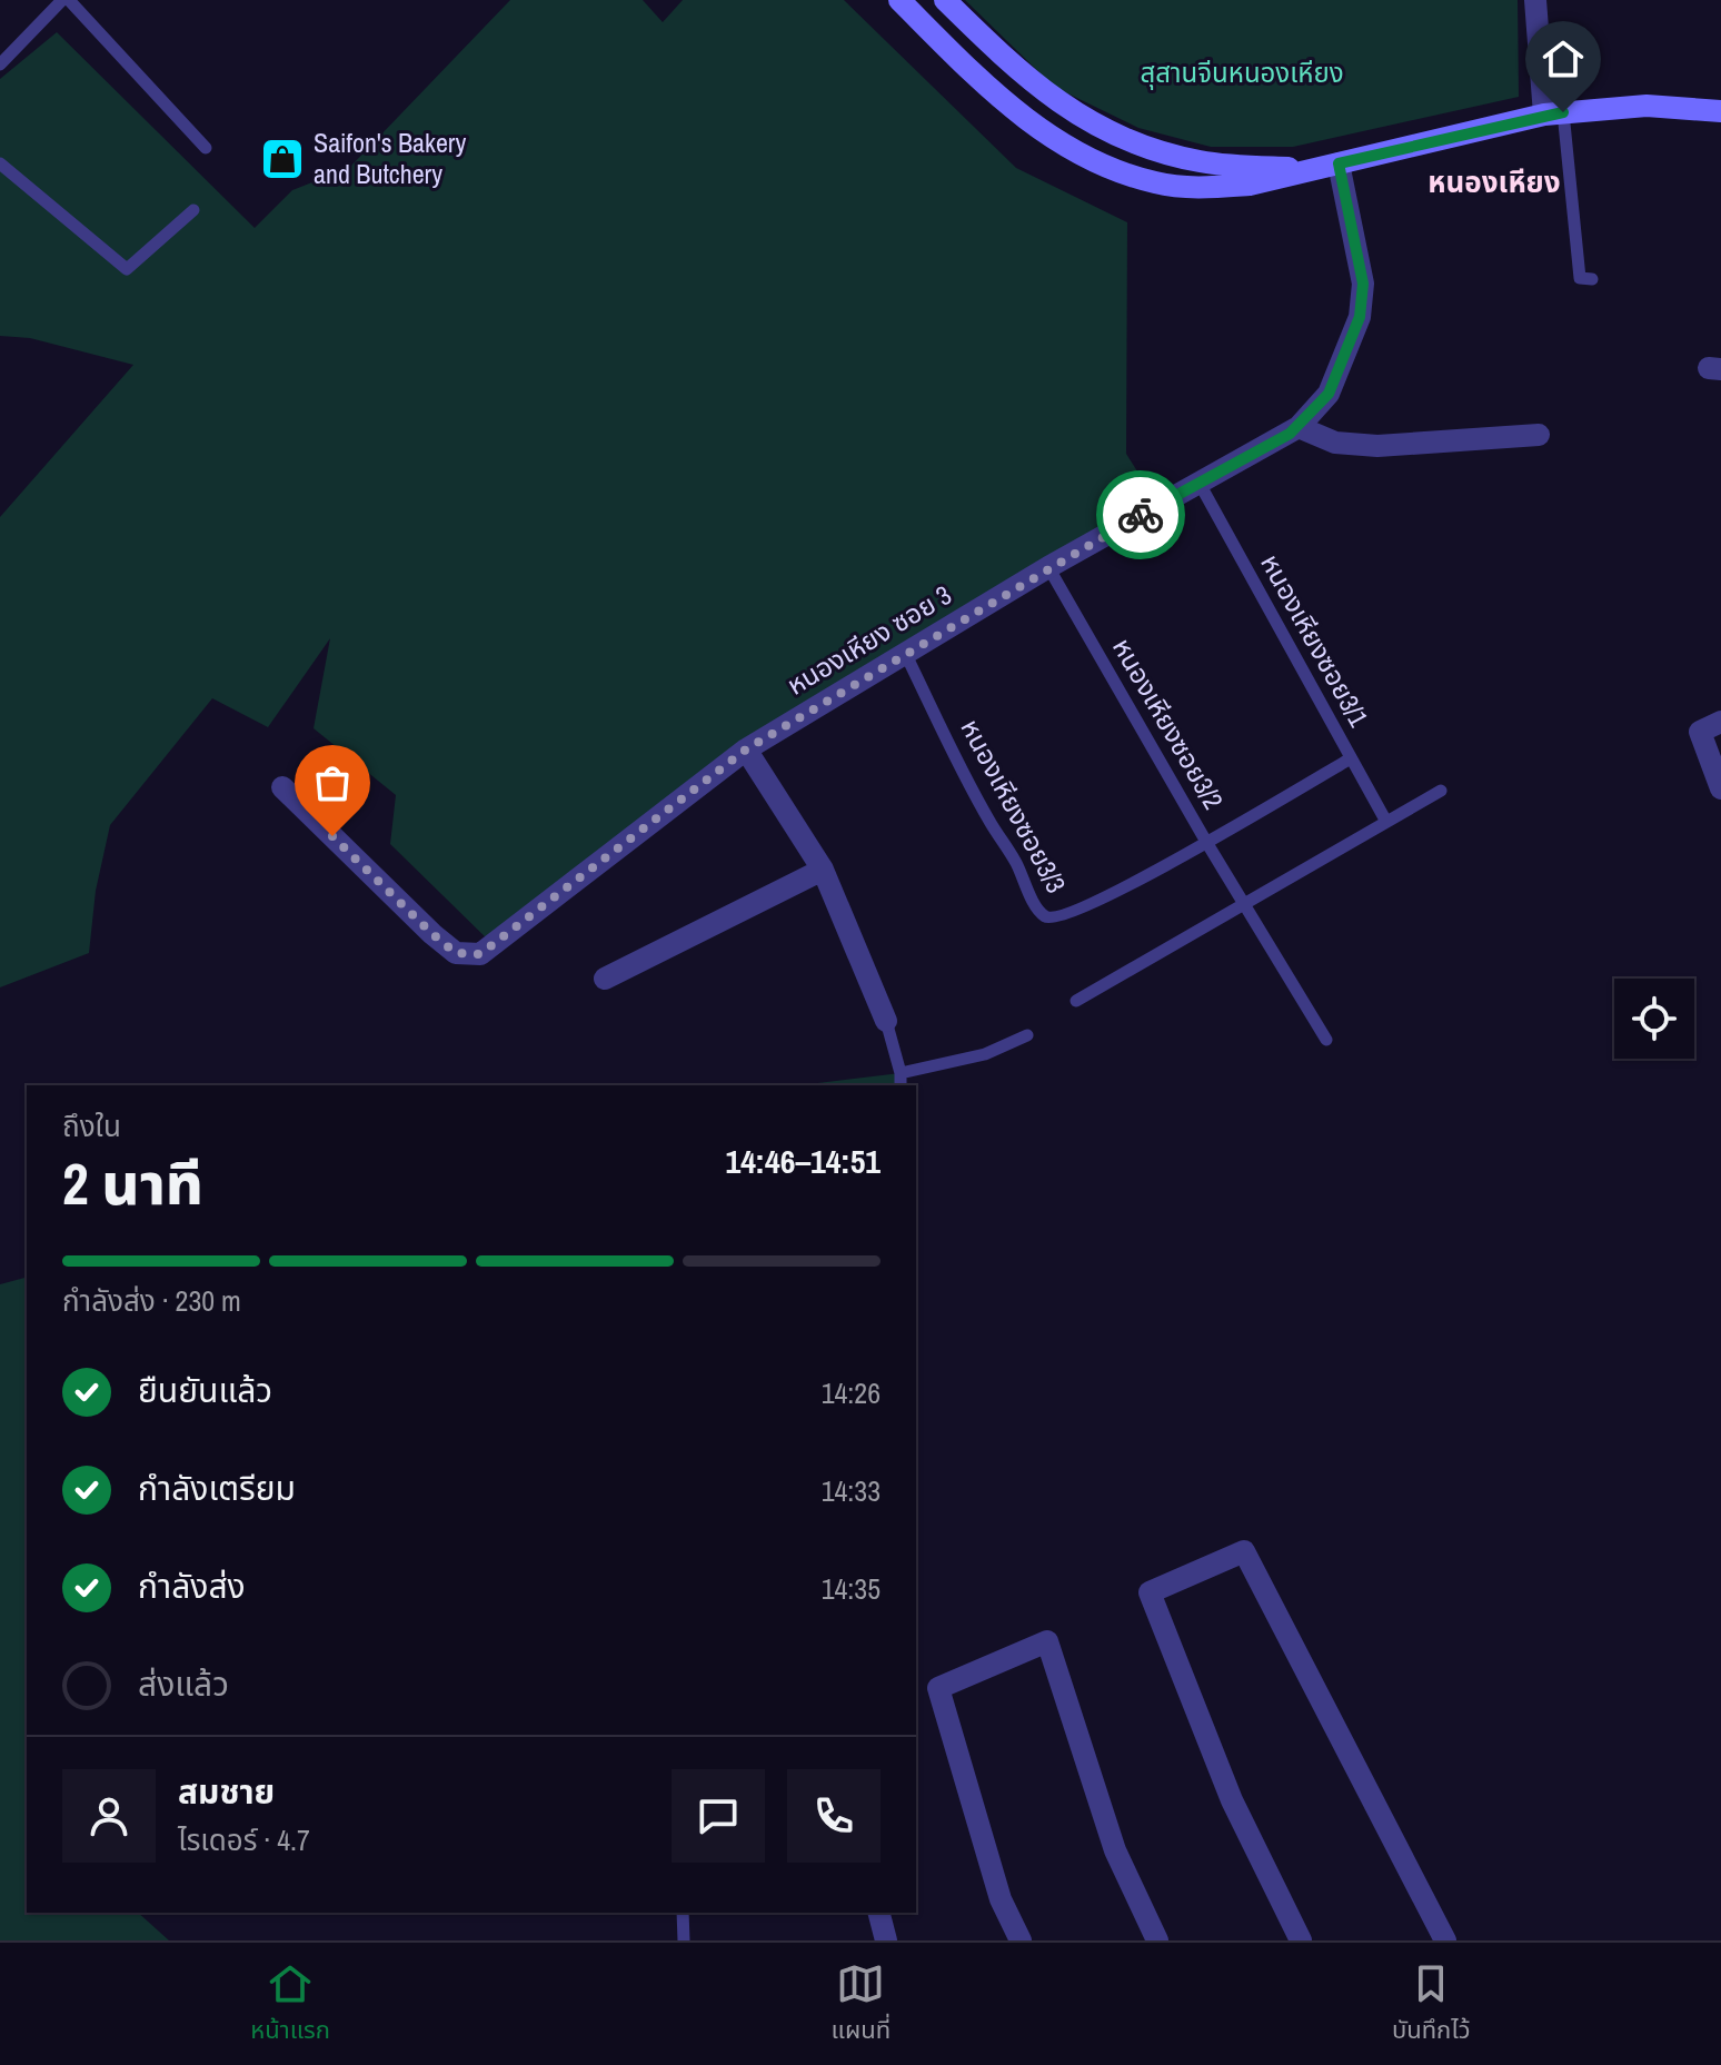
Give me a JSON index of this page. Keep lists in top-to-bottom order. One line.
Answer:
{"streets":{"street":["หนองเหียง ซอย 3"],"lane":["หนองเหียงซอย3/1","หนองเหียงซอย3/2","หนองเหียงซอย3/3"]},"crossings":[["หนองเหียง ซอย 3","หนองเหียงซอย3/1"],["หนองเหียง ซอย 3","หนองเหียงซอย3/2"],["หนองเหียง ซอย 3","หนองเหียงซอย3/3"],["หนองเหียงซอย3/2","หนองเหียงซอย3/3"]],"districts":["หนองเหียง"],"parks":["สุสานจีนหนองเหียง"],"places":{"shop":["Saifon's Bakery and Butchery"]},"page":{"heading":["2 นาที","ถึงใน","14:46–14:51"],"panel":["สมชาย","ไรเดอร์ · 4.7"],"bar":"กำลังส่ง · 230 m","list":[["ยืนยันแล้ว","14:26"],["กำลังเตรียม","14:33"],["กำลังส่ง","14:35"],"ส่งแล้ว"],"tabs":["หน้าแรก","แผนที่","บันทึกไว้"]}}
